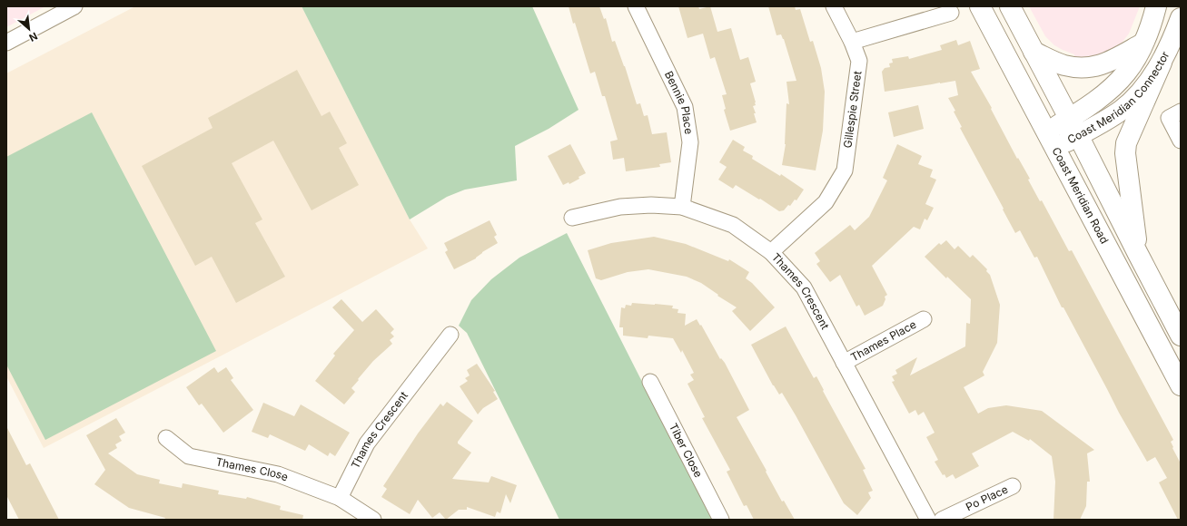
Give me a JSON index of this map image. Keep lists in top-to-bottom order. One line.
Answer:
{"streets":{"main road":["Coast Meridian Connector","Coast Meridian Road"],"street":["Bennie Place","Gillespie Street","Thames Crescent","Thames Place","Tiber Close","Thames Close","Po Place"]},"crossings":[["Coast Meridian Connector","Coast Meridian Road"],["Bennie Place","Thames Crescent"],["Gillespie Street","Thames Crescent"],["Thames Crescent","Thames Place"],["Thames Crescent","Thames Close"]],"north":"bottom right"}
